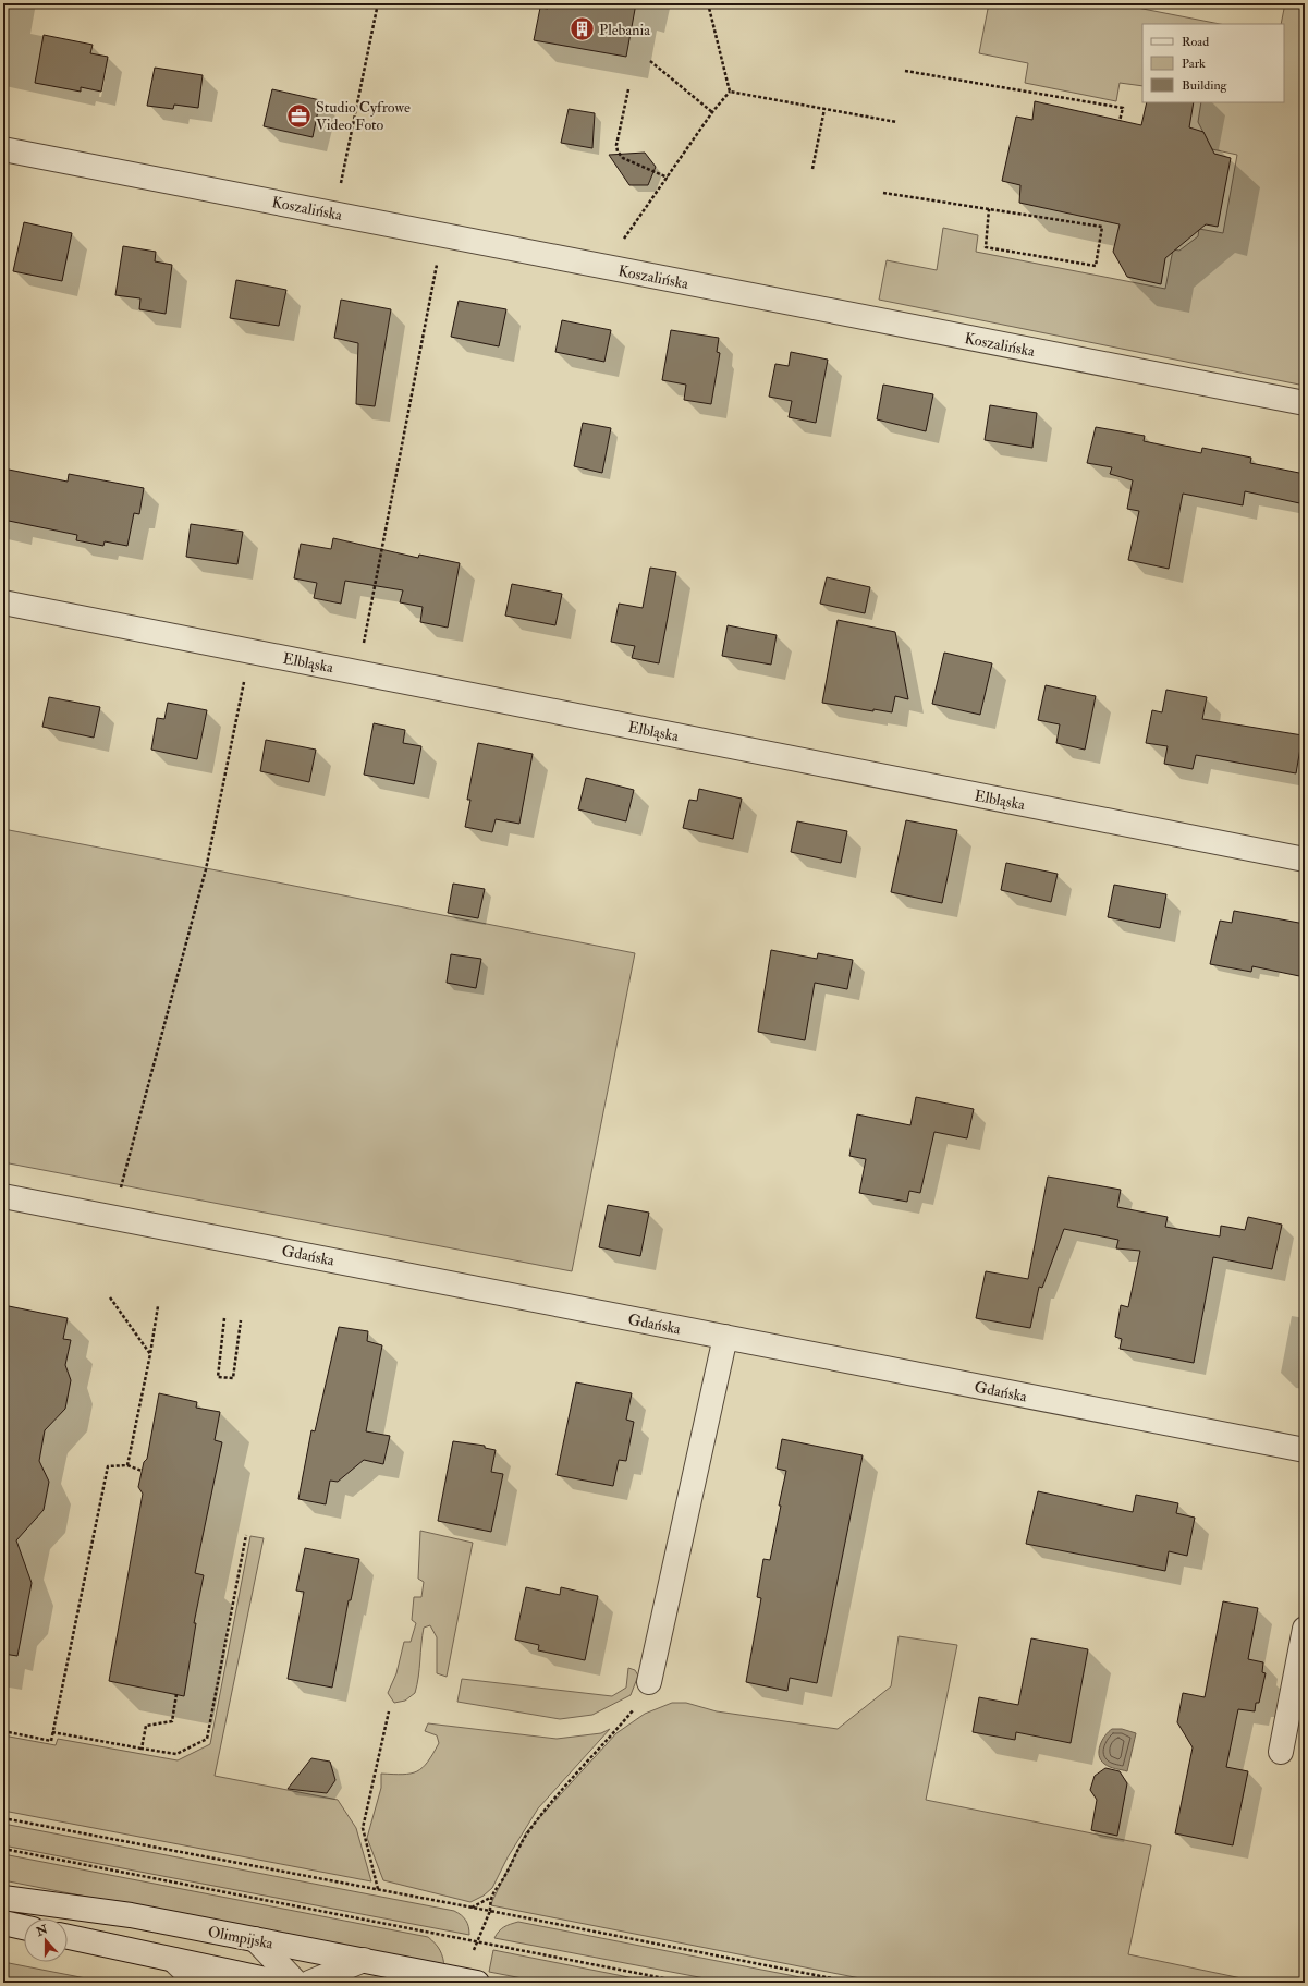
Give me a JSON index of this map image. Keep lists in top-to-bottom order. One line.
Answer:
{"streets":{"street":["Koszalińska","Elbląska","Gdańska","Olimpijska"]},"places":{"building":["Plebania"],"office":["Studio Cyfrowe Video Foto"]},"legend":["Road","Park","Building"],"north":"top"}
